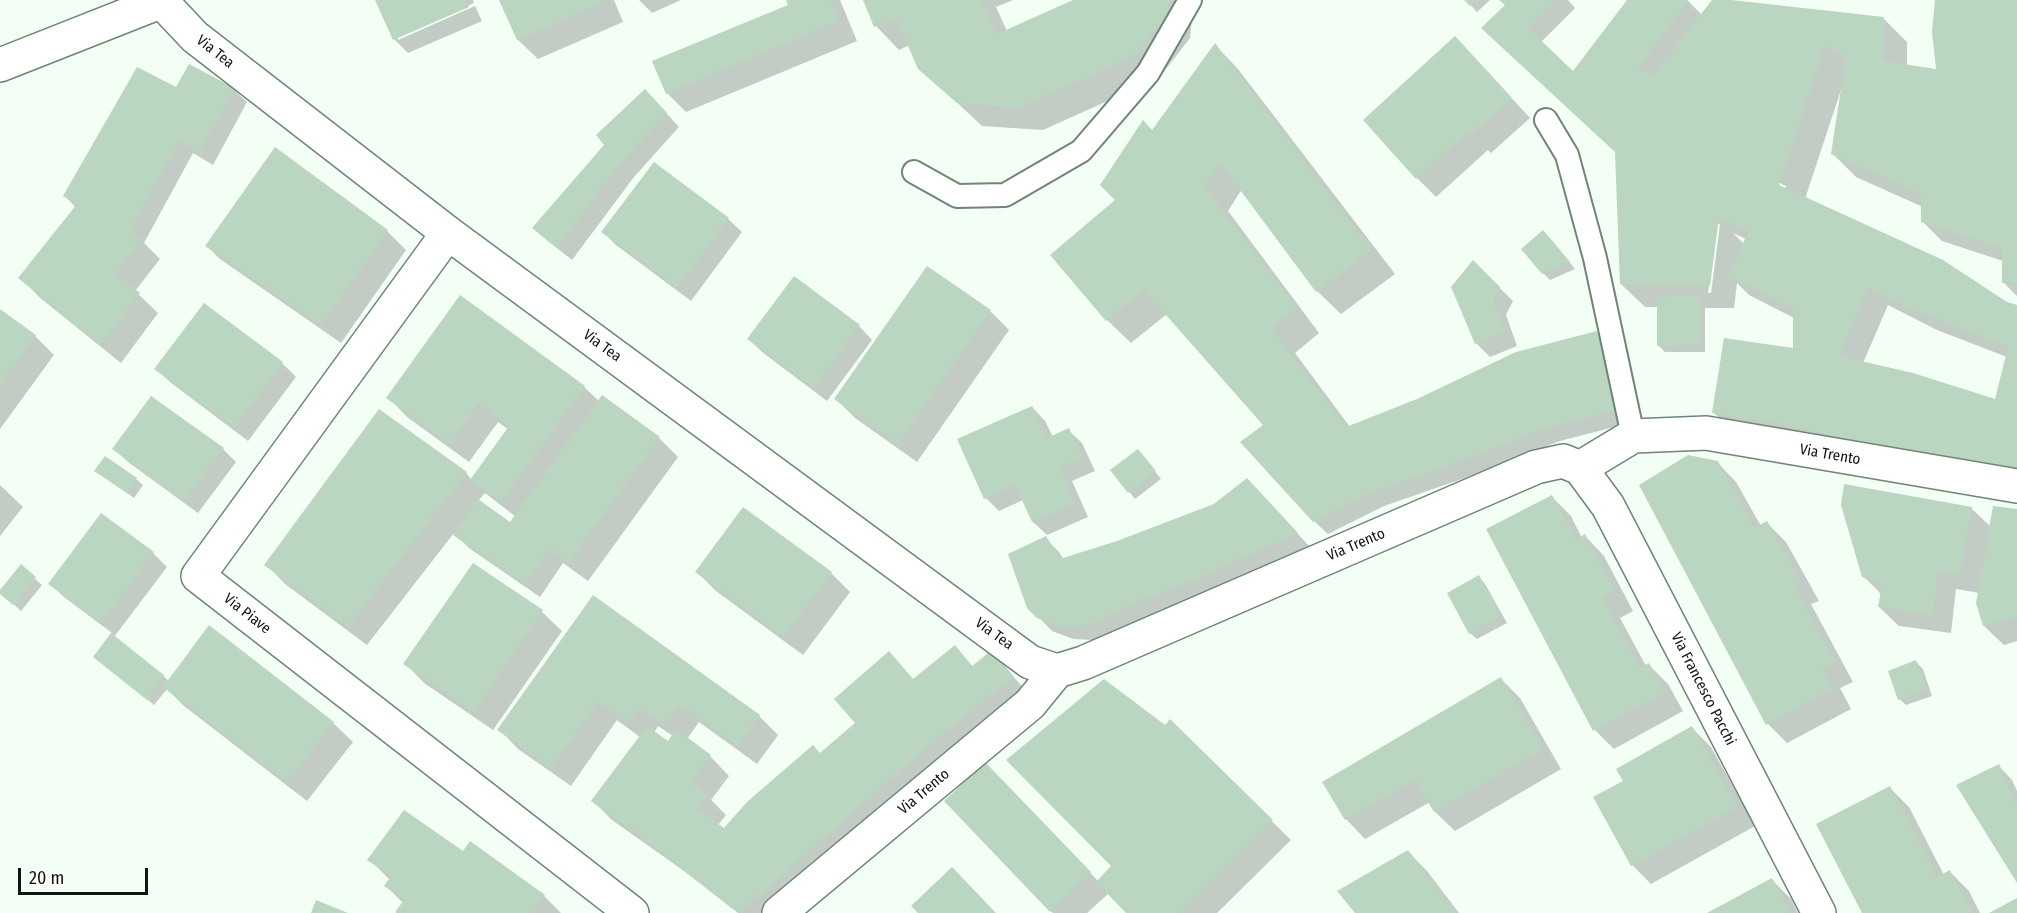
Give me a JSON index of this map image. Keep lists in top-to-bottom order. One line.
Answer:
{"streets":{"street":["Via Tea","Via Trento","Via Piave","Via Francesco Pacchi"]},"crossings":[["Via Tea","Via Trento"],["Via Tea","Via Piave"],["Via Trento","Via Francesco Pacchi"]],"scale_bar":"20 m"}
